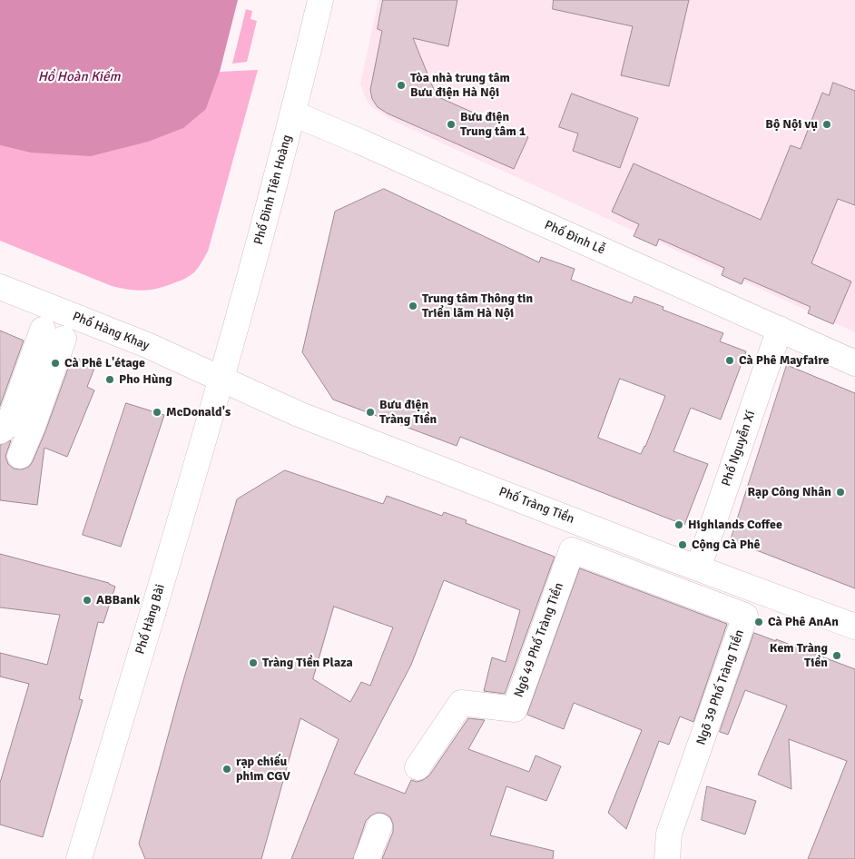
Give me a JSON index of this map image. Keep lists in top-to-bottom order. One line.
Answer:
{"streets":{"street":["Phố Đinh Tiên Hoàng","Phố Đinh Lễ","Phố Hàng Khay","Phố Nguyễn Xí","Phố Tràng Tiền","Phố Hàng Bài","Ngõ 49 Phố Tràng Tiền","Ngõ 39 Phố Tràng Tiền"]},"crossings":[["Phố Đinh Tiên Hoàng","Phố Đinh Lễ"],["Phố Đinh Tiên Hoàng","Phố Hàng Khay"],["Phố Đinh Tiên Hoàng","Phố Tràng Tiền"],["Phố Đinh Tiên Hoàng","Phố Hàng Bài"],["Phố Đinh Lễ","Phố Nguyễn Xí"],["Phố Hàng Khay","Phố Tràng Tiền"],["Phố Hàng Khay","Phố Hàng Bài"],["Phố Nguyễn Xí","Phố Tràng Tiền"],["Phố Tràng Tiền","Phố Hàng Bài"],["Ngõ 49 Phố Tràng Tiền","Ngõ 39 Phố Tràng Tiền"]],"water":["Hồ Hoàn Kiếm"],"places":["Tòa nhà trung tâm Bưu điện Hà Nội","Bưu điện Trung tâm 1","Bộ Nội vụ","Trung tâm Thông tin Triển lãm Hà Nội","Cà Phê Mayfaire","Cà Phê L'étage","Pho Hùng","McDonald's","Bưu điện Tràng Tiền","Rạp Công Nhân","Highlands Coffee","Cộng Cà Phê","ABBank","Cà Phê AnAn","Kem Tràng Tiền","Tràng Tiền Plaza","rạp chiếu phim CGV"]}
